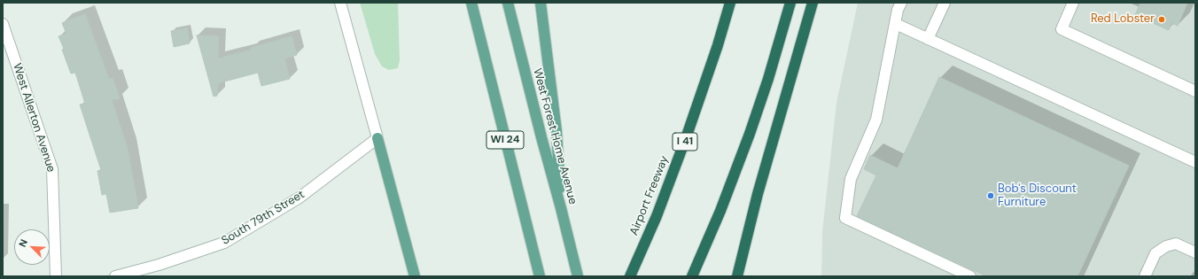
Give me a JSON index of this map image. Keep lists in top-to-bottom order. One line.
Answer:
{"streets":{"highway":["I 41","Airport Freeway"],"main road":["West Forest Home Avenue","WI 24"],"street":["West Allerton Avenue","South 79th Street"]},"places":["Red Lobster","Bob's Discount Furniture"],"north":"top left"}
